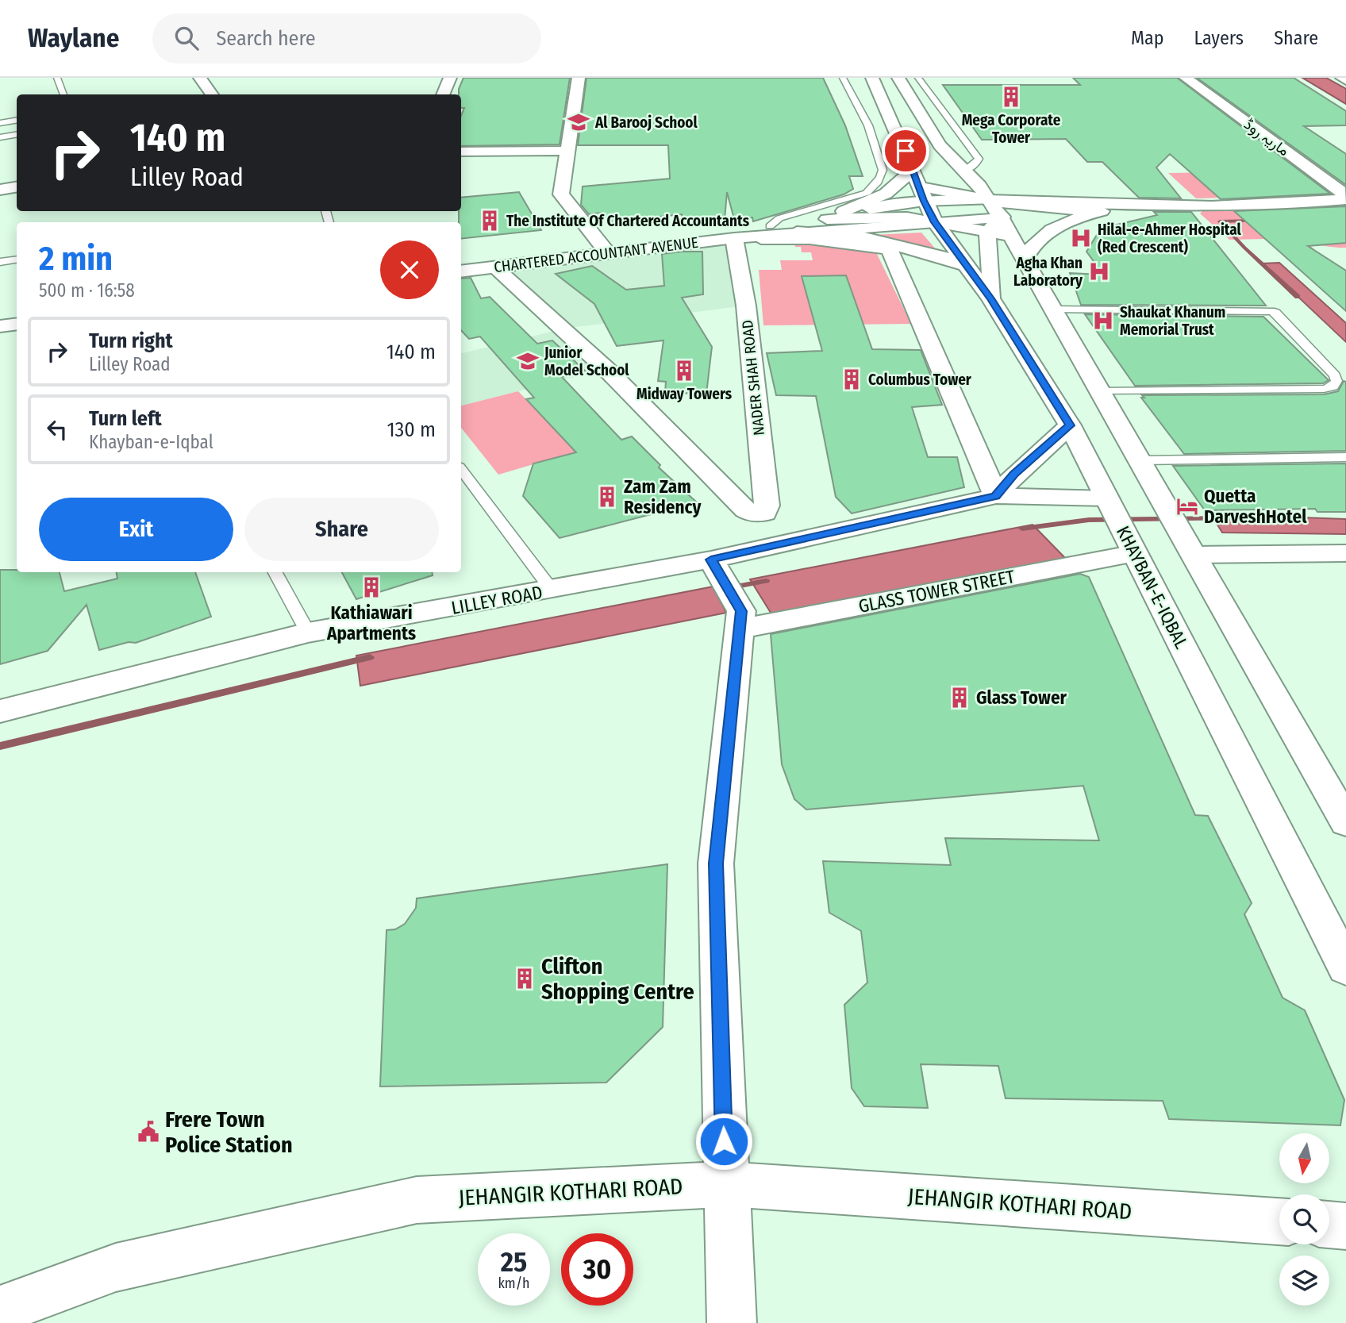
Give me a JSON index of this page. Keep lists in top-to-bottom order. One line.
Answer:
{"streets":{"street":["ماریہ روڈ","CHARTERED ACCOUNTANT AVENUE","NADER SHAH ROAD","KHAYBAN-E-IQBAL","GLASS TOWER STREET","LILLEY ROAD","JEHANGIR KOTHARI ROAD"]},"crossings":[["CHARTERED ACCOUNTANT AVENUE","NADER SHAH ROAD"],["KHAYBAN-E-IQBAL","GLASS TOWER STREET"],["KHAYBAN-E-IQBAL","LILLEY ROAD"]],"places":{"building":["Mega Corporate Tower","The Institute Of Chartered Accountants","Midway Towers","Columbus Tower","Zam Zam Residency","Kathiawari Apartments","Glass Tower","Clifton Shopping Centre"],"school or university":["Al Barooj School","Junior Model School"],"hospital":["Hilal-e-Ahmer Hospital (Red Crescent)","Agha Khan Laboratory","Shaukat Khanum Memorial Trust"],"hotel":["Quetta DarveshHotel"],"public building":["Frere Town Police Station"]},"north":"bottom","page":{"header":"Waylane","search":"Search here","nav":["Map","Layers","Share"],"turn":["140 m","Lilley Road"],"heading":["2 min","500 m · 16:58"],"list":[{"name":"Turn right","note":"Lilley Road","value":"140 m"},{"name":"Turn left","note":"Khayban-e-Iqbal","value":"130 m"}],"buttons":["Exit","Share"],"speed":"25 km/h","limit":"30"}}
